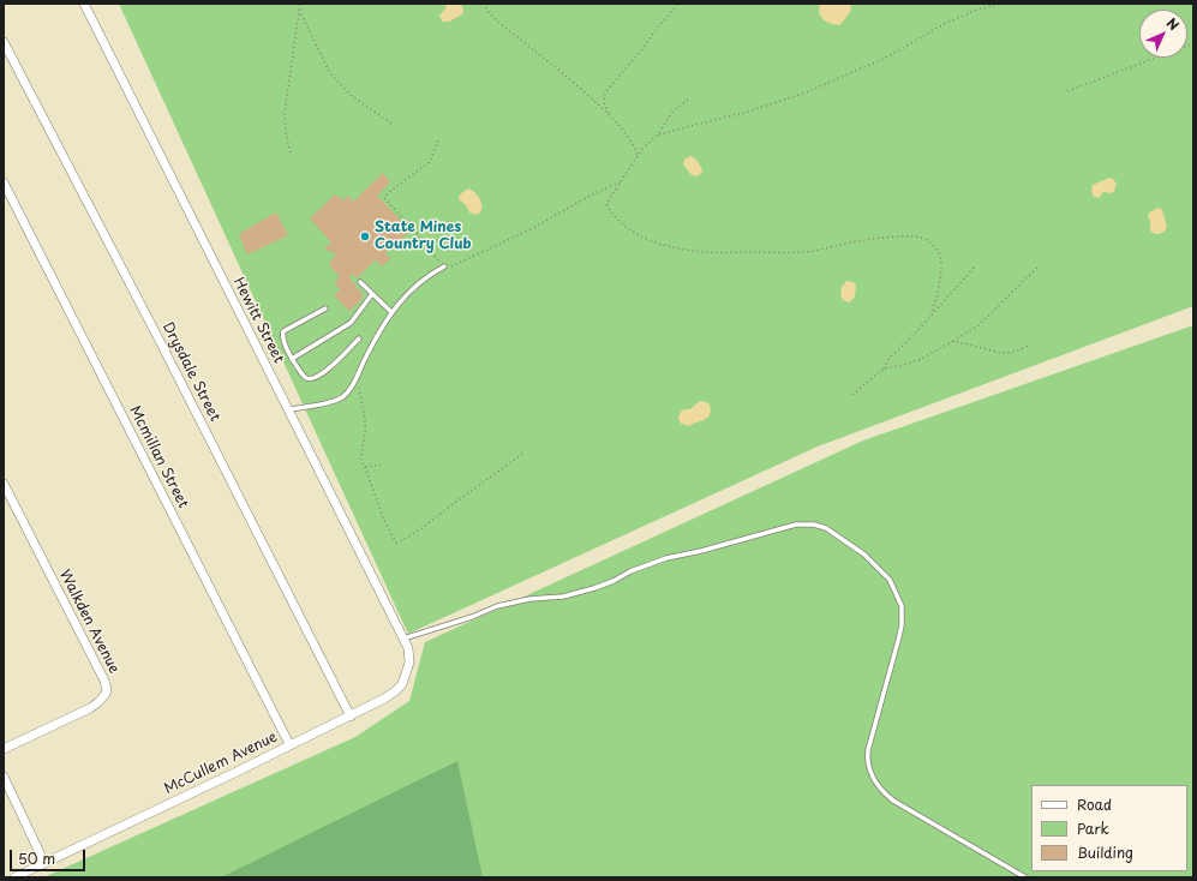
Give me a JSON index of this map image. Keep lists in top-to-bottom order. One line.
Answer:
{"streets":{"street":["Hewitt Street","Drysdale Street","Mcmillan Street","Walkden Avenue","McCullem Avenue"]},"crossings":[["Hewitt Street","McCullem Avenue"],["Drysdale Street","McCullem Avenue"],["Mcmillan Street","McCullem Avenue"]],"places":["State Mines Country Club"],"legend":["Road","Park","Building"],"scale_bar":"50 m","north":"top right"}
